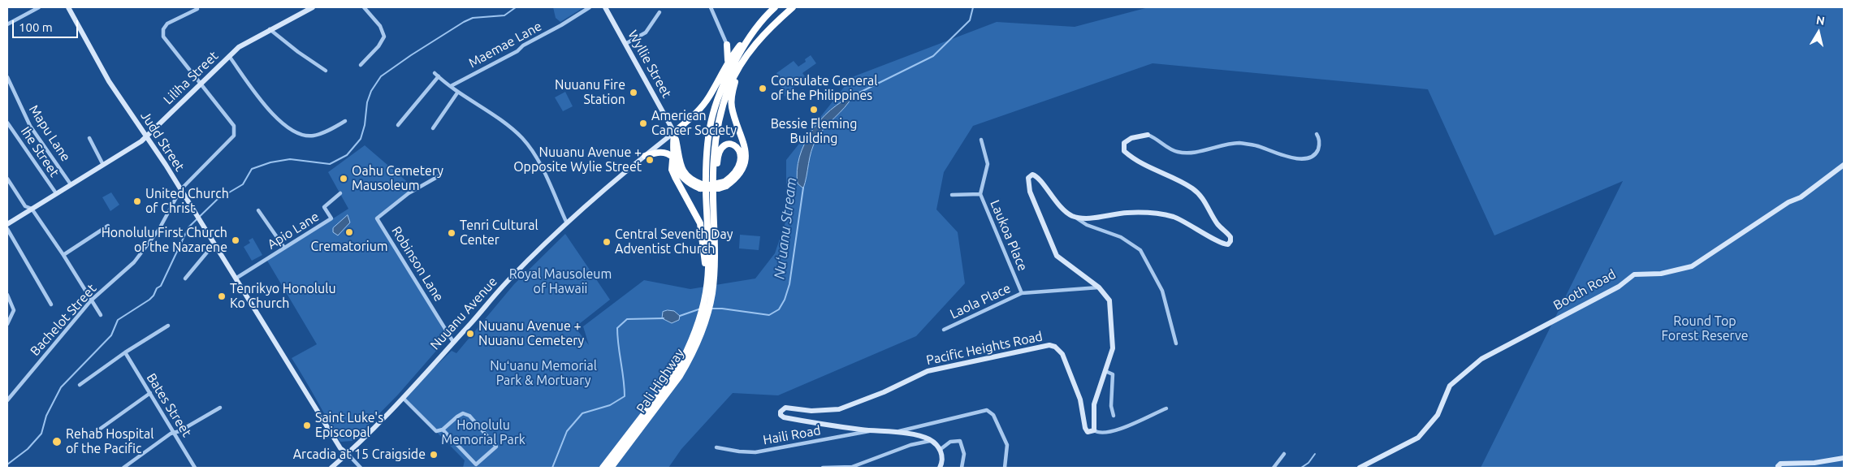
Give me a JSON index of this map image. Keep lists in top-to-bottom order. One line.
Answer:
{"streets":{"highway":["Pali Highway"],"street":["Maemae Lane","Wyllie Street","Liliha Street","Mapu Lane","Judd Street","Ihe Street","Apio Lane","Laukoa Place","Robinson Lane","Booth Road","Laola Place","Nuuanu Avenue","Bachelot Street","Pacific Heights Road","Bates Street","Haili Road"]},"crossings":[["Wyllie Street","Nuuanu Avenue"],["Liliha Street","Mapu Lane"],["Liliha Street","Judd Street"],["Liliha Street","Ihe Street"],["Liliha Street","Bachelot Street"],["Judd Street","Apio Lane"],["Judd Street","Nuuanu Avenue"],["Judd Street","Bachelot Street"],["Laukoa Place","Laola Place"],["Robinson Lane","Nuuanu Avenue"],["Pacific Heights Road","Haili Road"]],"water":["Nuʻuanu Stream"],"parks":["Royal Mausoleum of Hawaii","Round Top Forest Reserve","Nuʻuanu Memorial Park & Mortuary","Honolulu Memorial Park"],"places":["Consulate General of the Philippines","Nuuanu Fire Station","Bessie Fleming Building","American Cancer Society","Nuuanu Avenue + Opposite Wylie Street","Oahu Cemetery Mausoleum","United Church of Christ","Crematorium","Tenri Cultural Center","Honolulu First Church of the Nazarene","Central Seventh Day Adventist Church","Tenrikyo Honolulu Ko Church","Nuuanu Avenue + Nuuanu Cemetery","Saint Luke's Episcopal","Rehab Hospital of the Pacific","Arcadia at 15 Craigside"],"scale_bar":"100 m","north":"top"}
